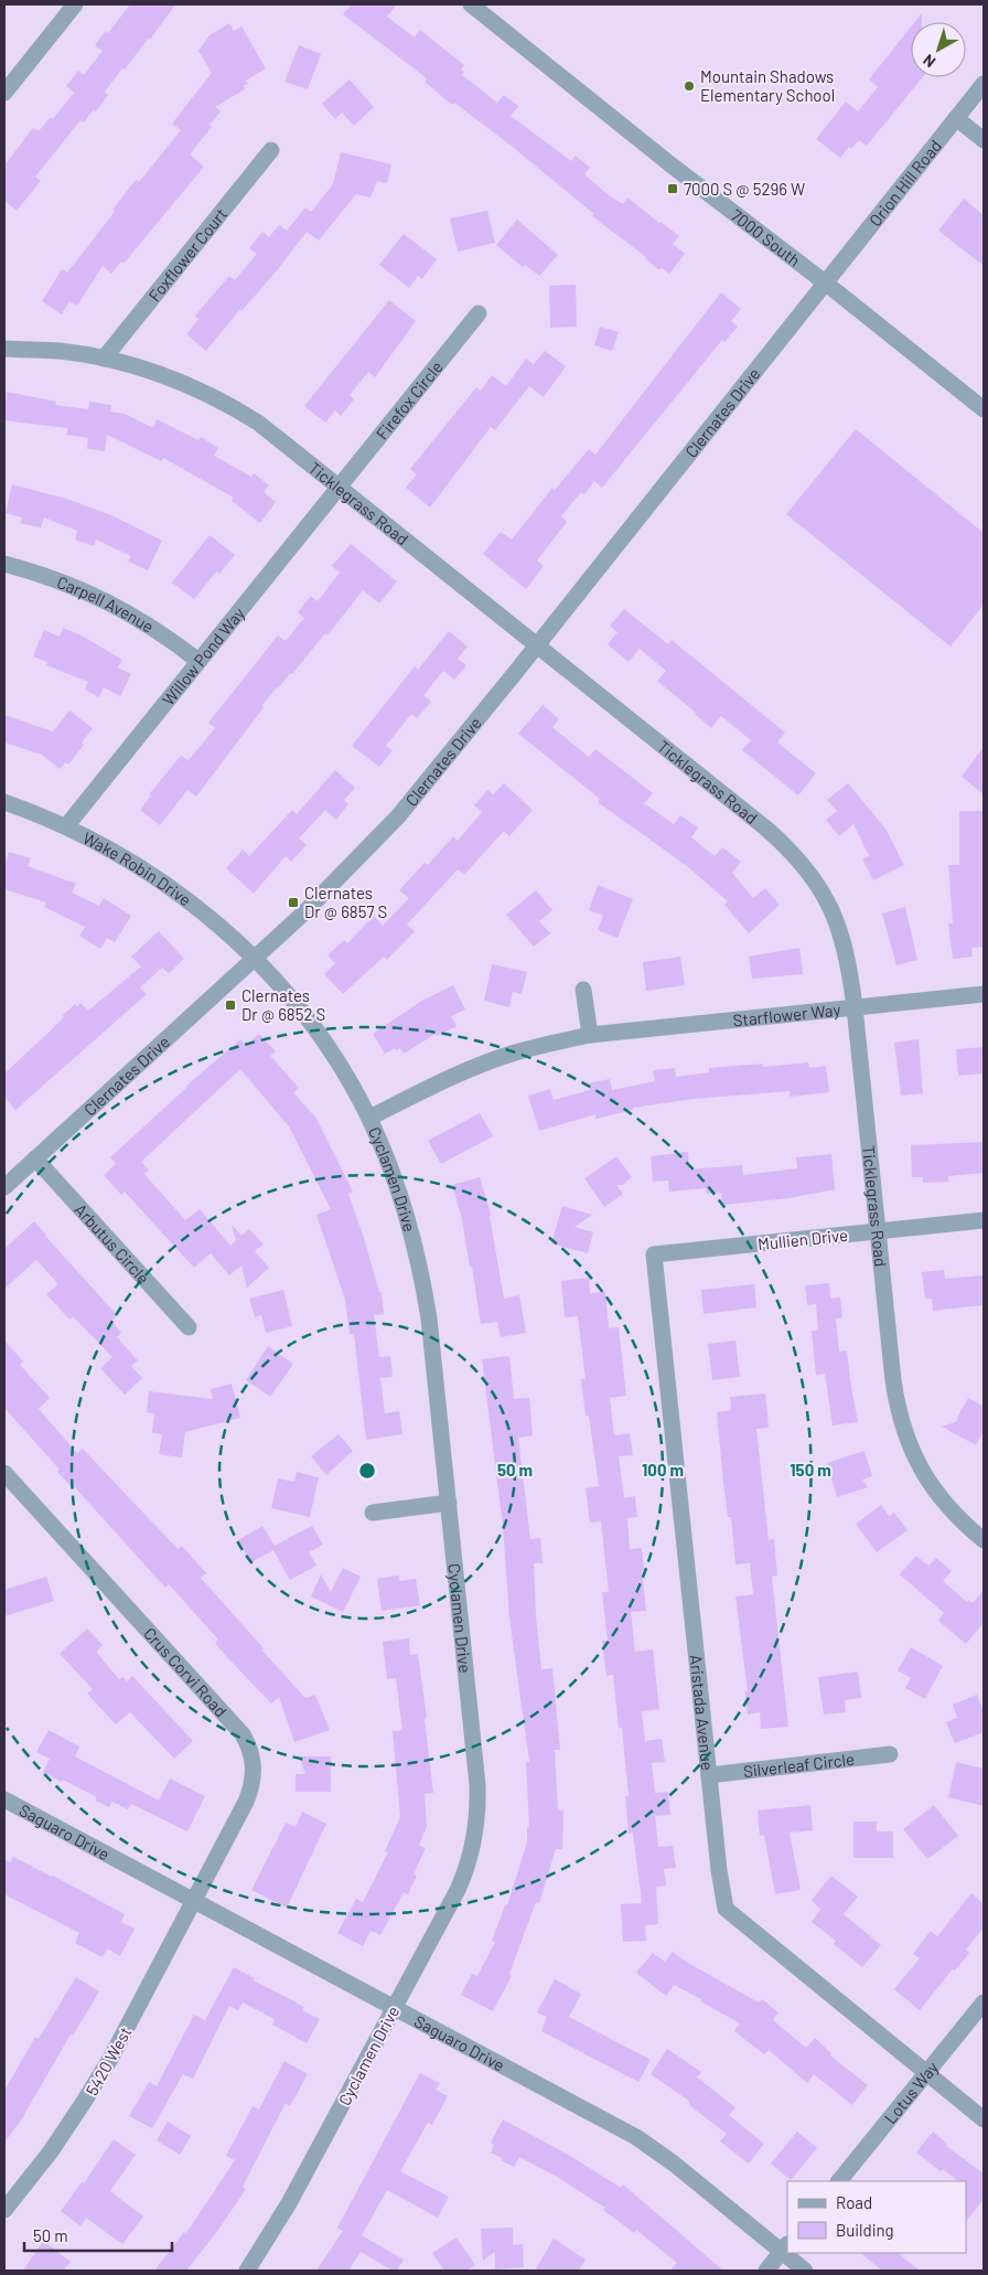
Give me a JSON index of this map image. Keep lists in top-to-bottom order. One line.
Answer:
{"streets":{"street":["Orion Hill Road","7000 South","Foxflower Court","Firefox Circle","Clernates Drive","Ticklegrass Road","Carpell Avenue","Willow Pond Way","Wake Robin Drive","Starflower Way","Cyclamen Drive","Mullien Drive","Arbutus Circle","Crus Corvi Road","Aristada Avenue","Silverleaf Circle","Saguaro Drive","5420 West","Lotus Way"]},"crossings":[["Orion Hill Road","7000 South"],["Orion Hill Road","Clernates Drive"],["7000 South","Clernates Drive"],["Foxflower Court","Ticklegrass Road"],["Firefox Circle","Ticklegrass Road"],["Firefox Circle","Willow Pond Way"],["Clernates Drive","Ticklegrass Road"],["Clernates Drive","Wake Robin Drive"],["Clernates Drive","Cyclamen Drive"],["Clernates Drive","Arbutus Circle"],["Ticklegrass Road","Willow Pond Way"],["Ticklegrass Road","Starflower Way"],["Ticklegrass Road","Mullien Drive"],["Carpell Avenue","Willow Pond Way"],["Willow Pond Way","Wake Robin Drive"],["Wake Robin Drive","Cyclamen Drive"],["Starflower Way","Cyclamen Drive"],["Cyclamen Drive","Saguaro Drive"],["Mullien Drive","Aristada Avenue"],["Crus Corvi Road","Saguaro Drive"],["Crus Corvi Road","5420 West"],["Aristada Avenue","Silverleaf Circle"],["Aristada Avenue","Lotus Way"],["Saguaro Drive","5420 West"]],"places":{"other":["Mountain Shadows Elementary School"],"transit":["7000 S @ 5296 W","Clernates Dr @ 6857 S","Clernates Dr @ 6852 S"]},"legend":["Road","Building"],"scale_bar":"50 m","north":"bottom left","rings":["50 m","100 m","150 m"]}
